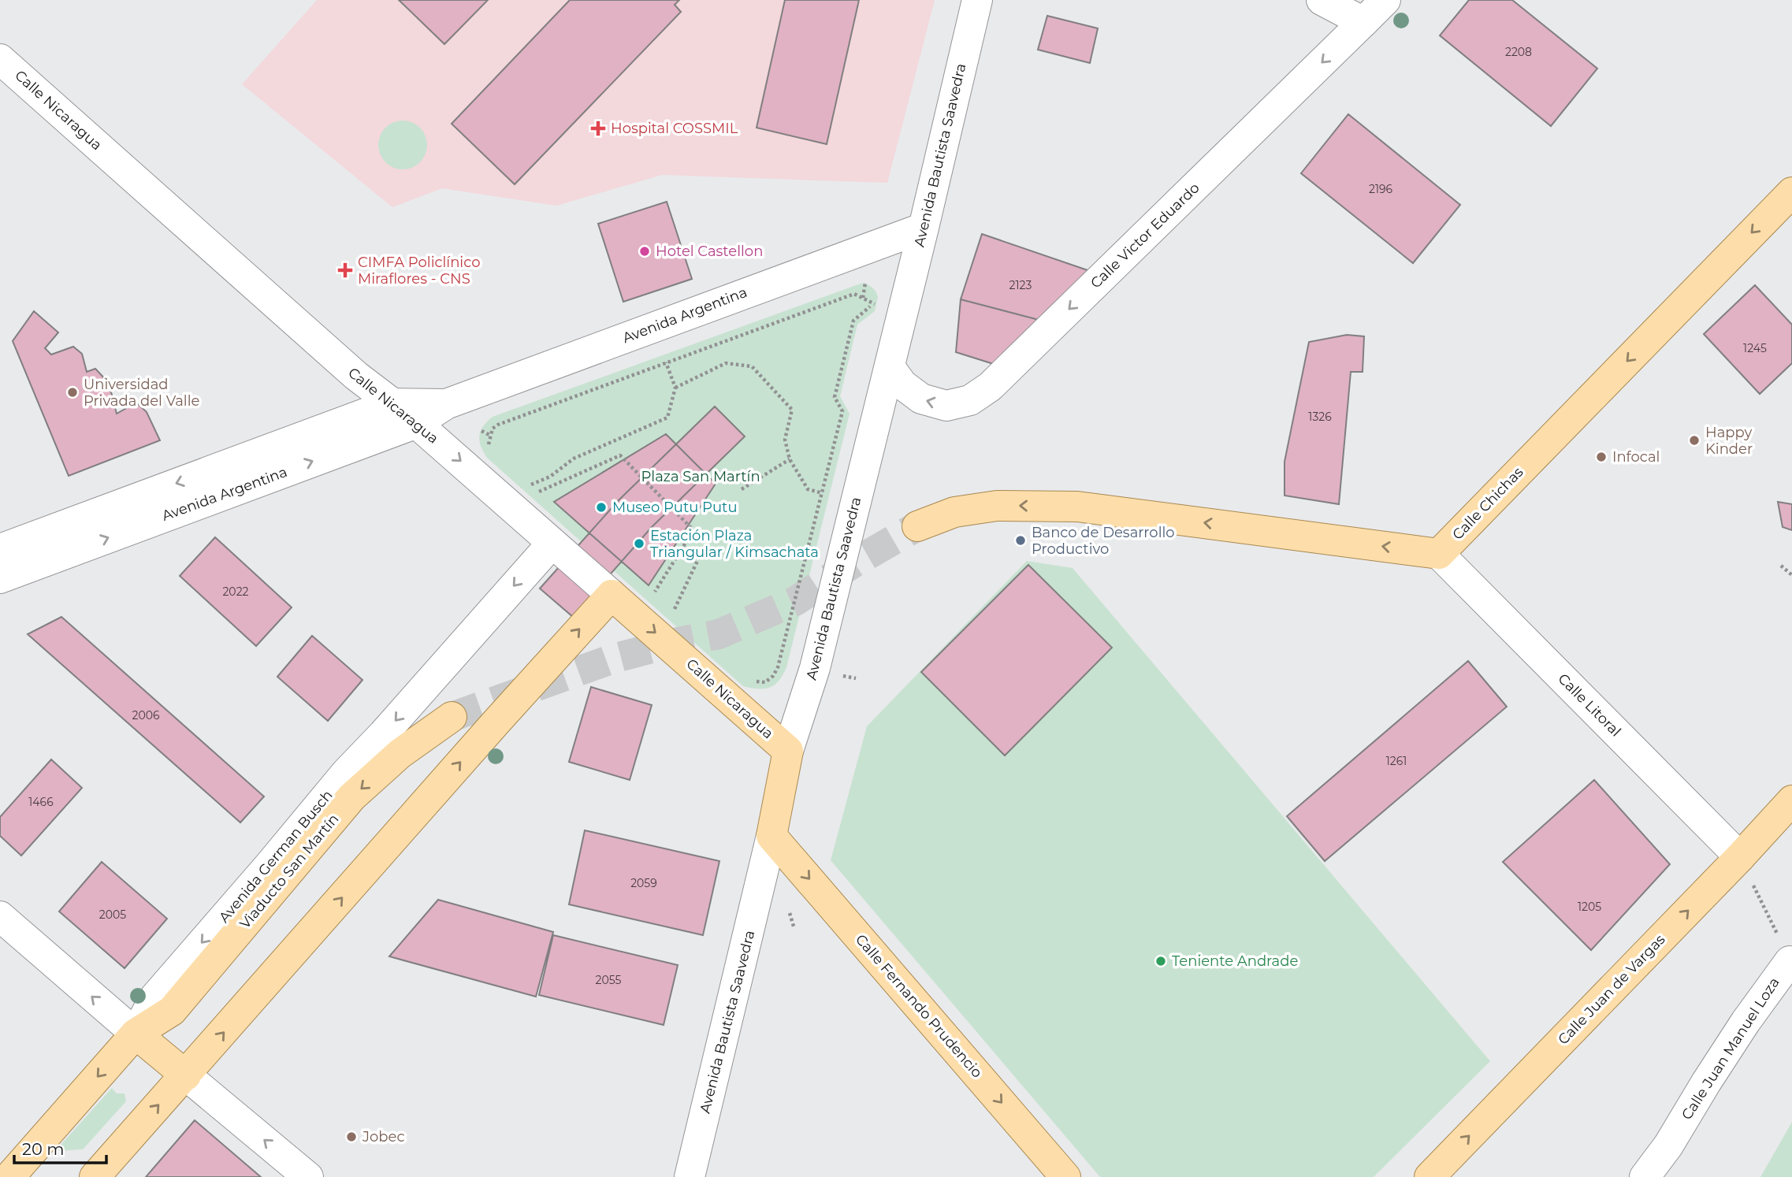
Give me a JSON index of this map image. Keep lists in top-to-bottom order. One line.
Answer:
{"streets":{"main road":["Calle Nicaragua","Avenida Bautista Saavedra","Calle Victor Eduardo","Avenida Argentina","Calle Chichas","Calle Litoral","Avenida German Busch","Viaducto San Martín","Calle Juan de Vargas","Calle Fernando Prudencio","Calle Juan Manuel Loza"]},"crossings":[["Calle Nicaragua","Avenida Bautista Saavedra"],["Calle Nicaragua","Avenida Argentina"],["Calle Nicaragua","Avenida German Busch"],["Avenida Bautista Saavedra","Calle Victor Eduardo"],["Avenida Bautista Saavedra","Avenida Argentina"],["Avenida Bautista Saavedra","Calle Fernando Prudencio"],["Calle Chichas","Calle Litoral"],["Calle Litoral","Calle Juan de Vargas"],["Avenida German Busch","Viaducto San Martín"]],"one_way":["Calle Nicaragua","Calle Victor Eduardo","Calle Chichas","Calle Juan de Vargas","Calle Fernando Prudencio"],"parks":["Plaza San Martín"],"places":{"health":["Hospital COSSMIL","CIMFA Policlínico Miraflores - CNS"],"other":["Hotel Castellon","Universidad Privada del Valle","Happy Kinder","Infocal","Museo Putu Putu","Banco de Desarrollo Productivo","Estación Plaza Triangular / Kimsachata","Teniente Andrade","Jobec"]},"house_numbers":["2208","2196","2123","1245","1326","2022","2006","1261","1466","2059","1205","2005","2055"],"scale_bar":"20 m"}
